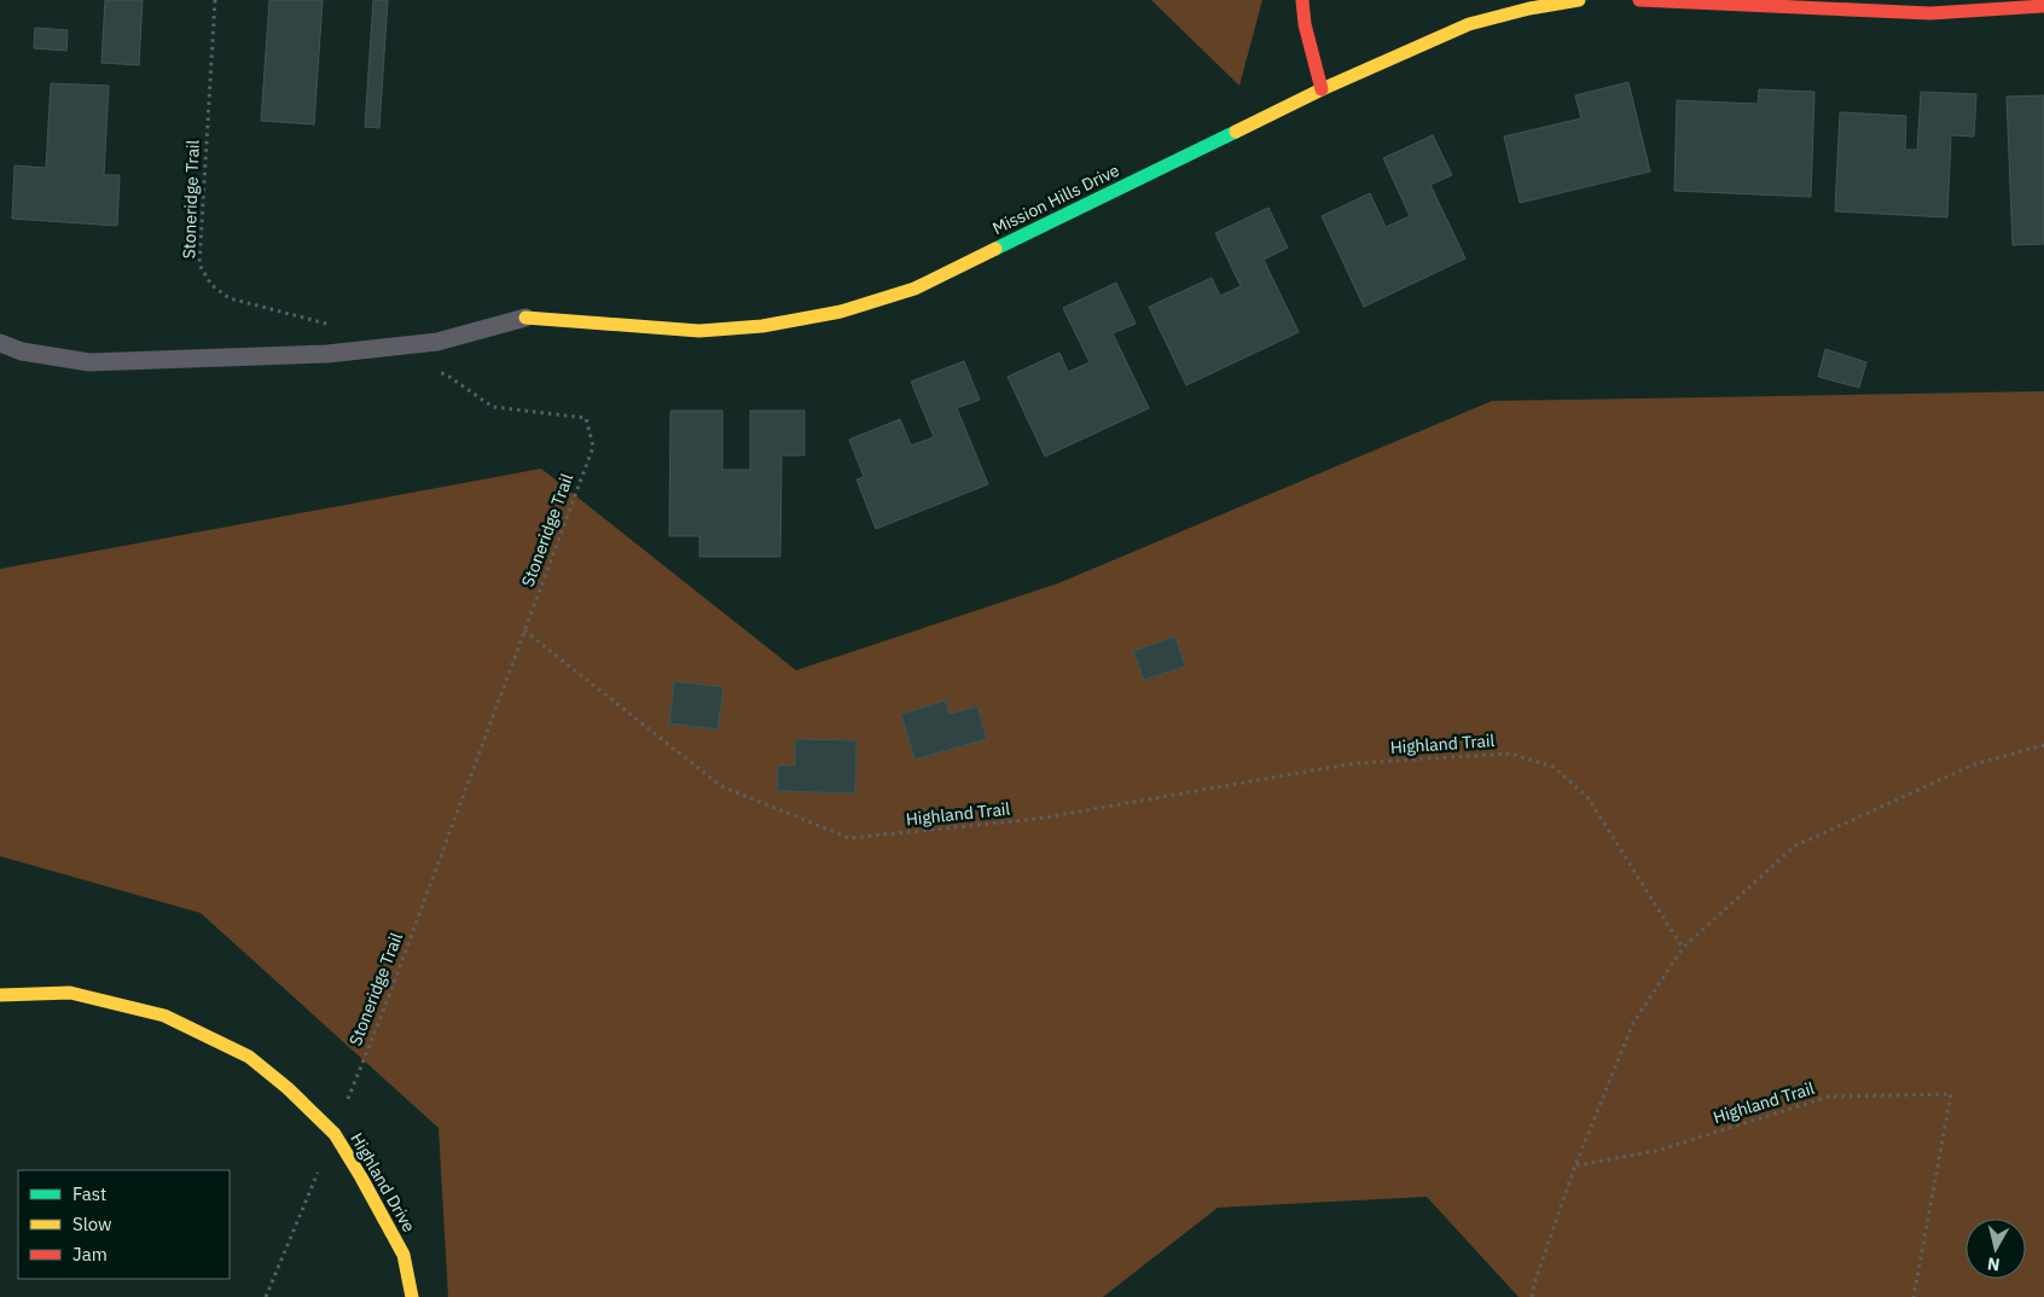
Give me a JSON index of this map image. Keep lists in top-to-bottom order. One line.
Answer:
{"streets":{"street":["Mission Hills Drive","Highland Drive"],"path":["Stoneridge Trail","Highland Trail"]},"crossings":[["Stoneridge Trail","Highland Trail"],["Stoneridge Trail","Highland Drive"]],"legend":["Fast","Slow","Jam"],"north":"bottom"}
